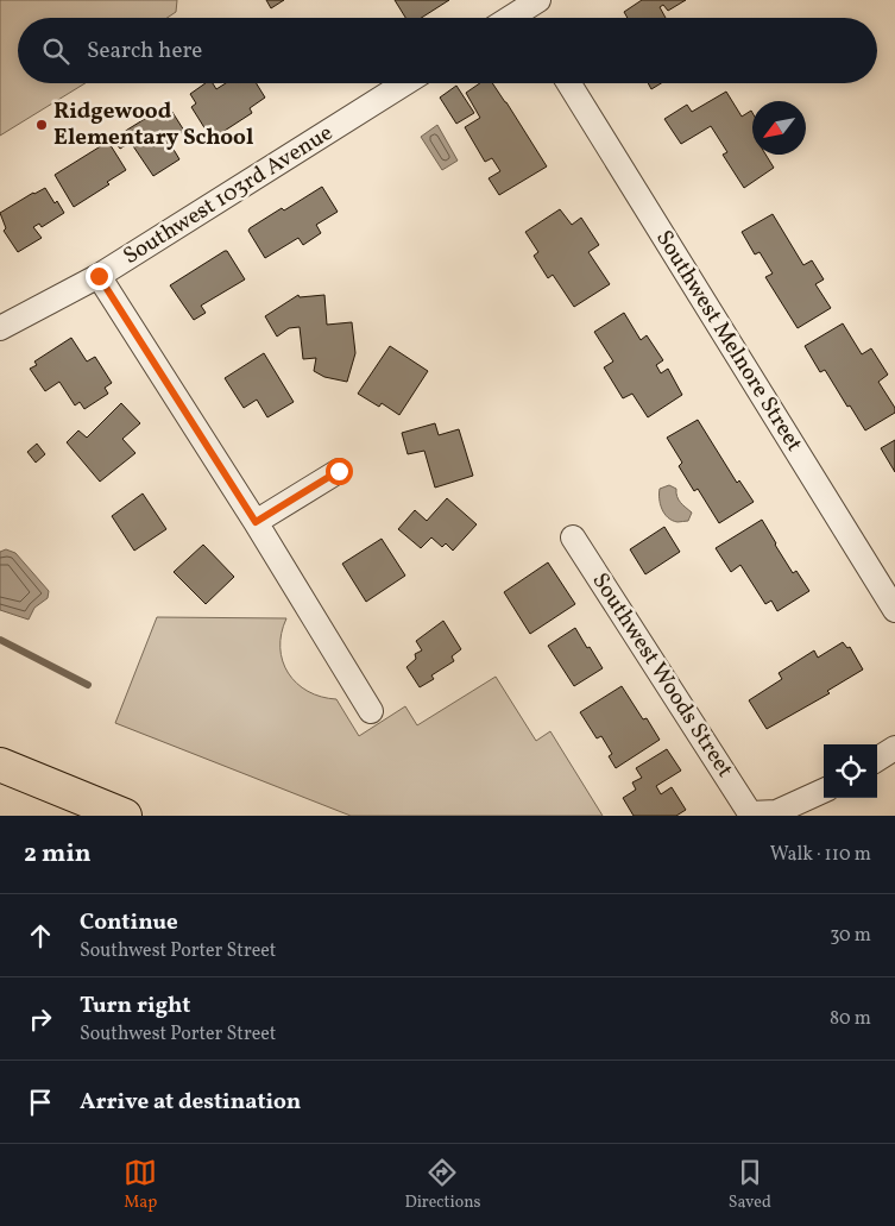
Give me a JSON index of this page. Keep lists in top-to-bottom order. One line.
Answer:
{"streets":{"street":["Southwest 103rd Avenue","Southwest Melnore Street","Southwest Woods Street"]},"places":["Ridgewood Elementary School"],"north":"bottom left","page":{"search":"Search here","heading":["2 min","Walk · 110 m"],"list":[["Continue","Southwest Porter Street","30 m"],["Turn right","Southwest Porter Street","80 m"],"Arrive at destination"],"nav":["Map","Directions","Saved"]}}
